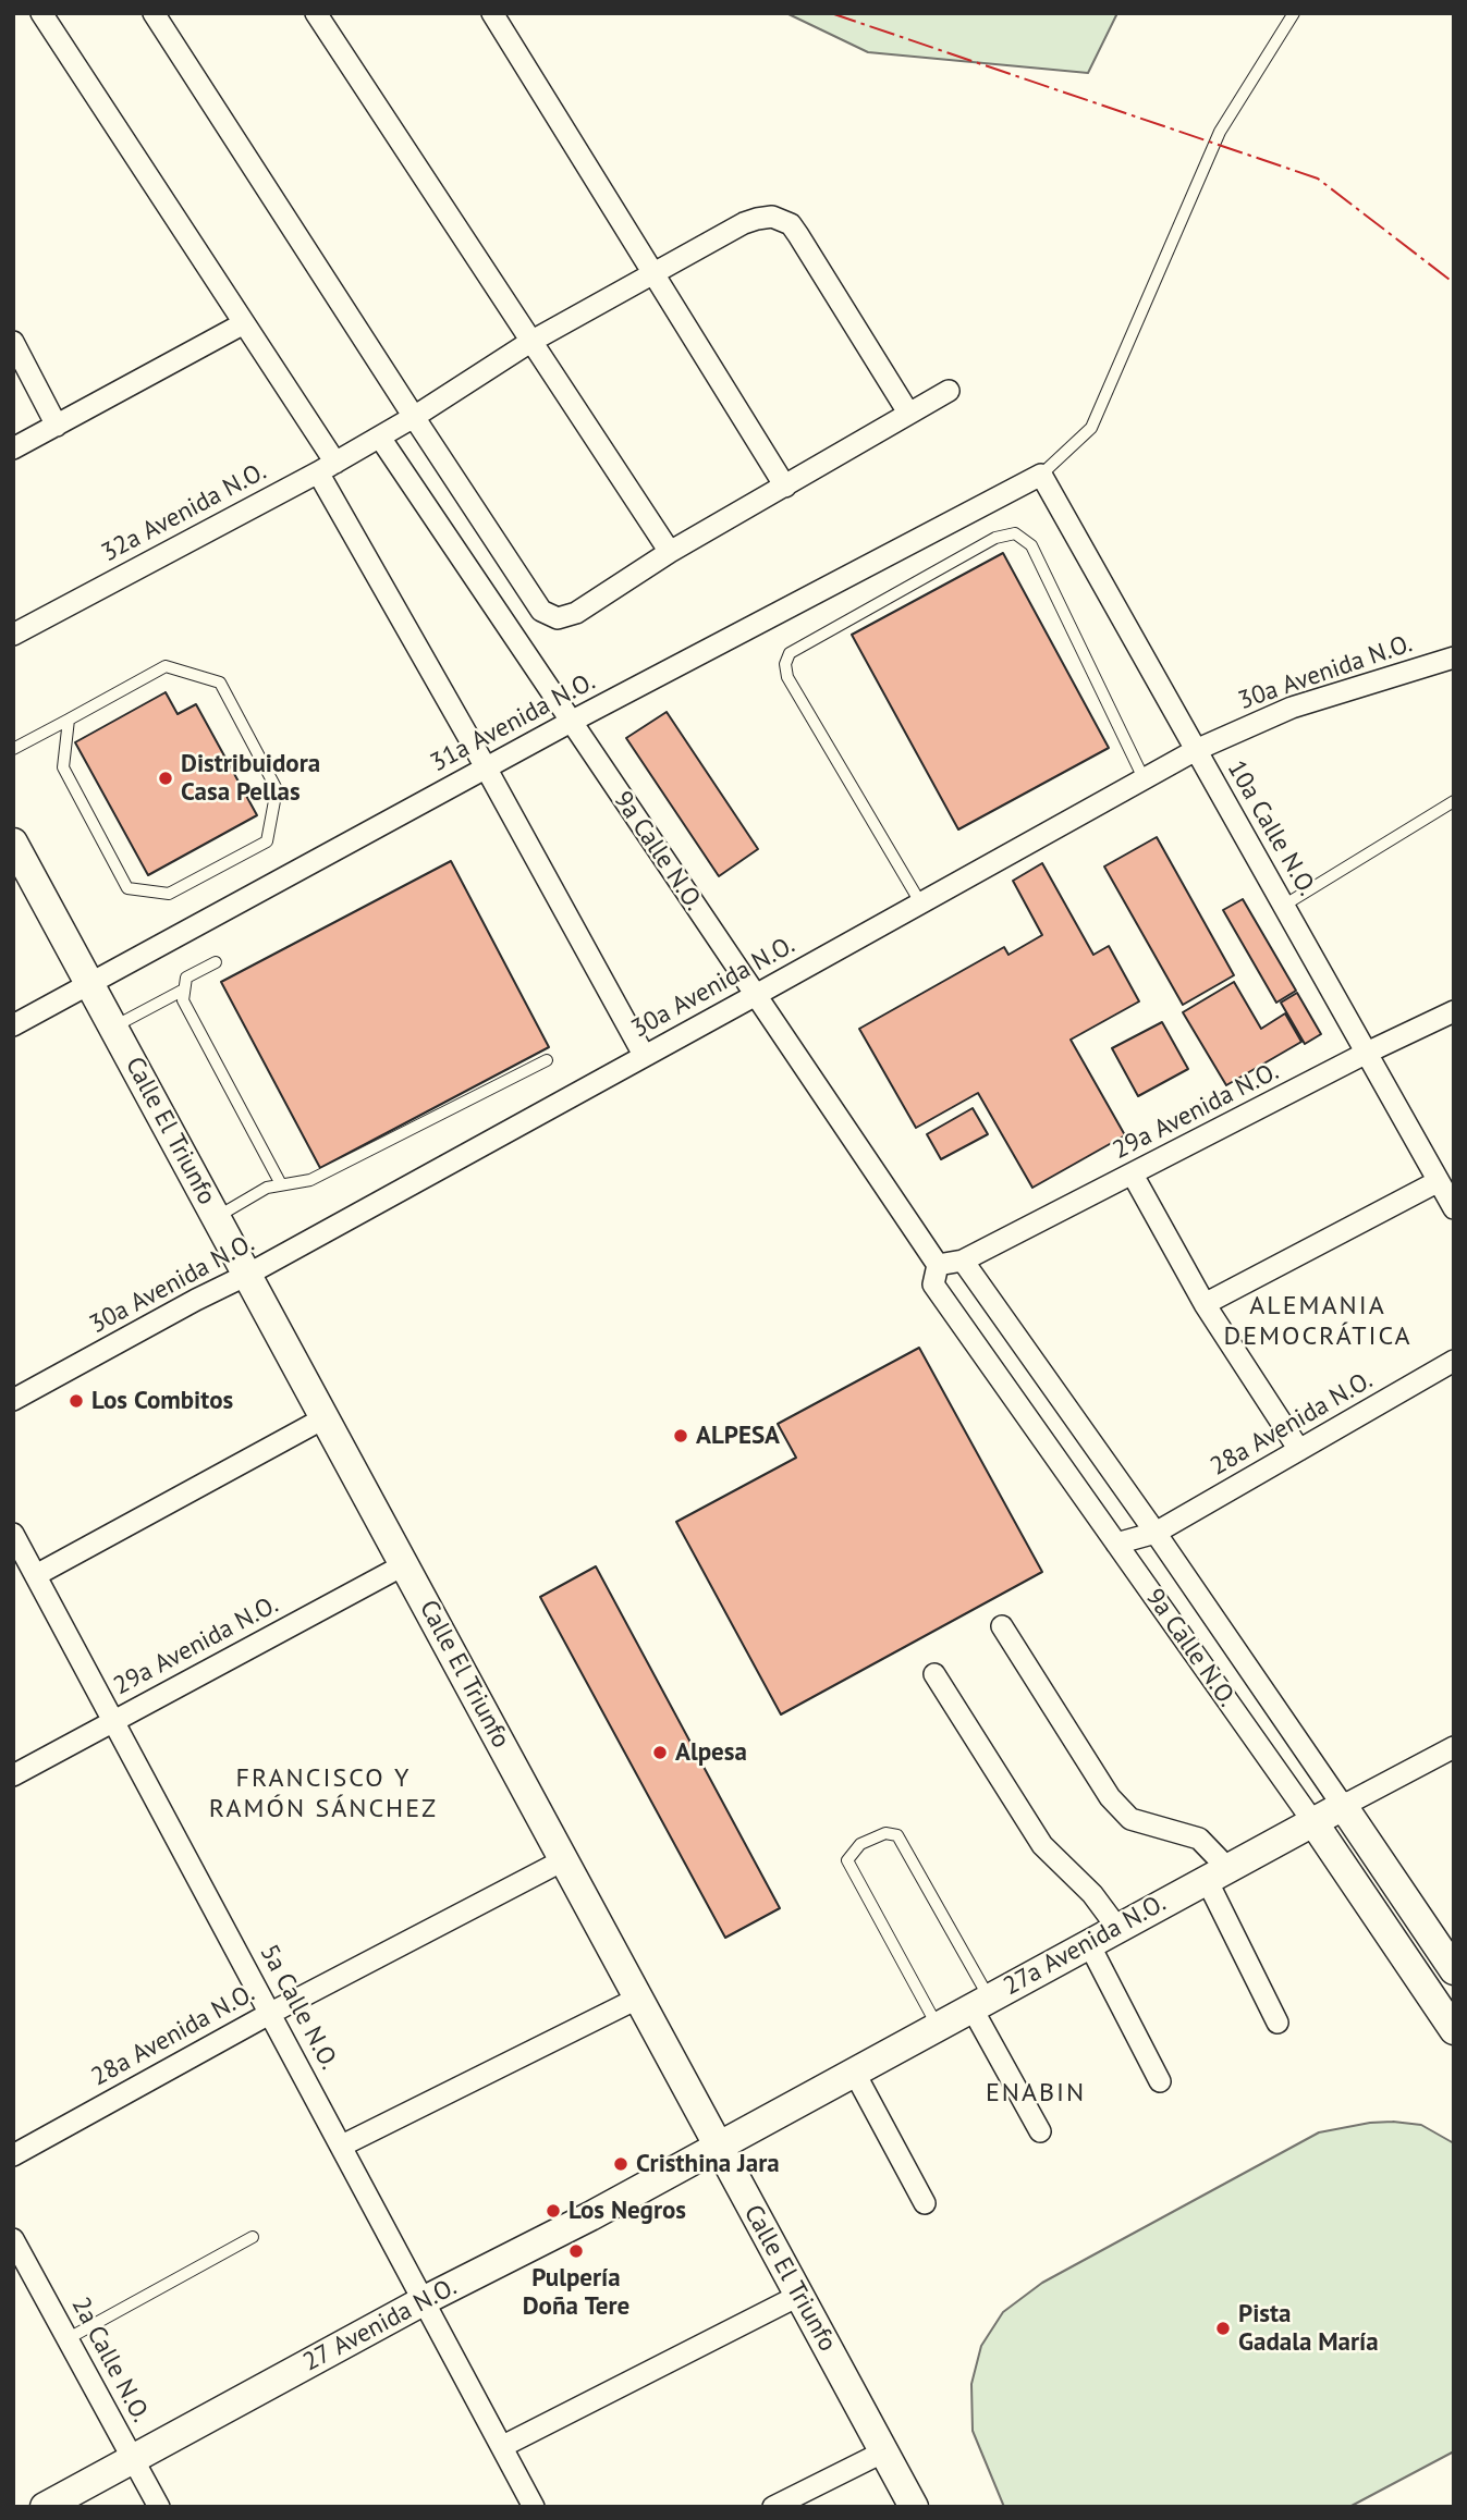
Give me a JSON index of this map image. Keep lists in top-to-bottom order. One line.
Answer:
{"streets":{"main road":["9a Calle N.O.","Calle El Triunfo","27a Avenida N.O.","27 Avenida N.O."],"street":["32a Avenida N.O.","30a Avenida N.O.","31a Avenida N.O.","10a Calle N.O.","29a Avenida N.O.","28a Avenida N.O.","5a Calle N.O.","2a Calle N.O."]},"crossings":[["32a Avenida N.O.","9a Calle N.O."],["30a Avenida N.O.","10a Calle N.O."],["30a Avenida N.O.","9a Calle N.O."],["30a Avenida N.O.","Calle El Triunfo"],["31a Avenida N.O.","10a Calle N.O."],["31a Avenida N.O.","9a Calle N.O."],["31a Avenida N.O.","Calle El Triunfo"],["10a Calle N.O.","29a Avenida N.O."],["9a Calle N.O.","29a Avenida N.O."],["9a Calle N.O.","28a Avenida N.O."],["9a Calle N.O.","27a Avenida N.O."],["29a Avenida N.O.","Calle El Triunfo"],["29a Avenida N.O.","5a Calle N.O."],["Calle El Triunfo","28a Avenida N.O."],["Calle El Triunfo","27a Avenida N.O."],["Calle El Triunfo","27 Avenida N.O."],["28a Avenida N.O.","5a Calle N.O."],["27a Avenida N.O.","27 Avenida N.O."],["5a Calle N.O.","27 Avenida N.O."],["27 Avenida N.O.","2a Calle N.O."]],"districts":["ALEMANIA DEMOCRÁTICA","FRANCISCO Y RAMÓN SÁNCHEZ","ENABIN"],"places":["Distribuidora Casa Pellas","Los Combitos","ALPESA","Alpesa","Cristhina Jara","Los Negros","Pulpería Doña Tere","Pista Gadala María"]}
